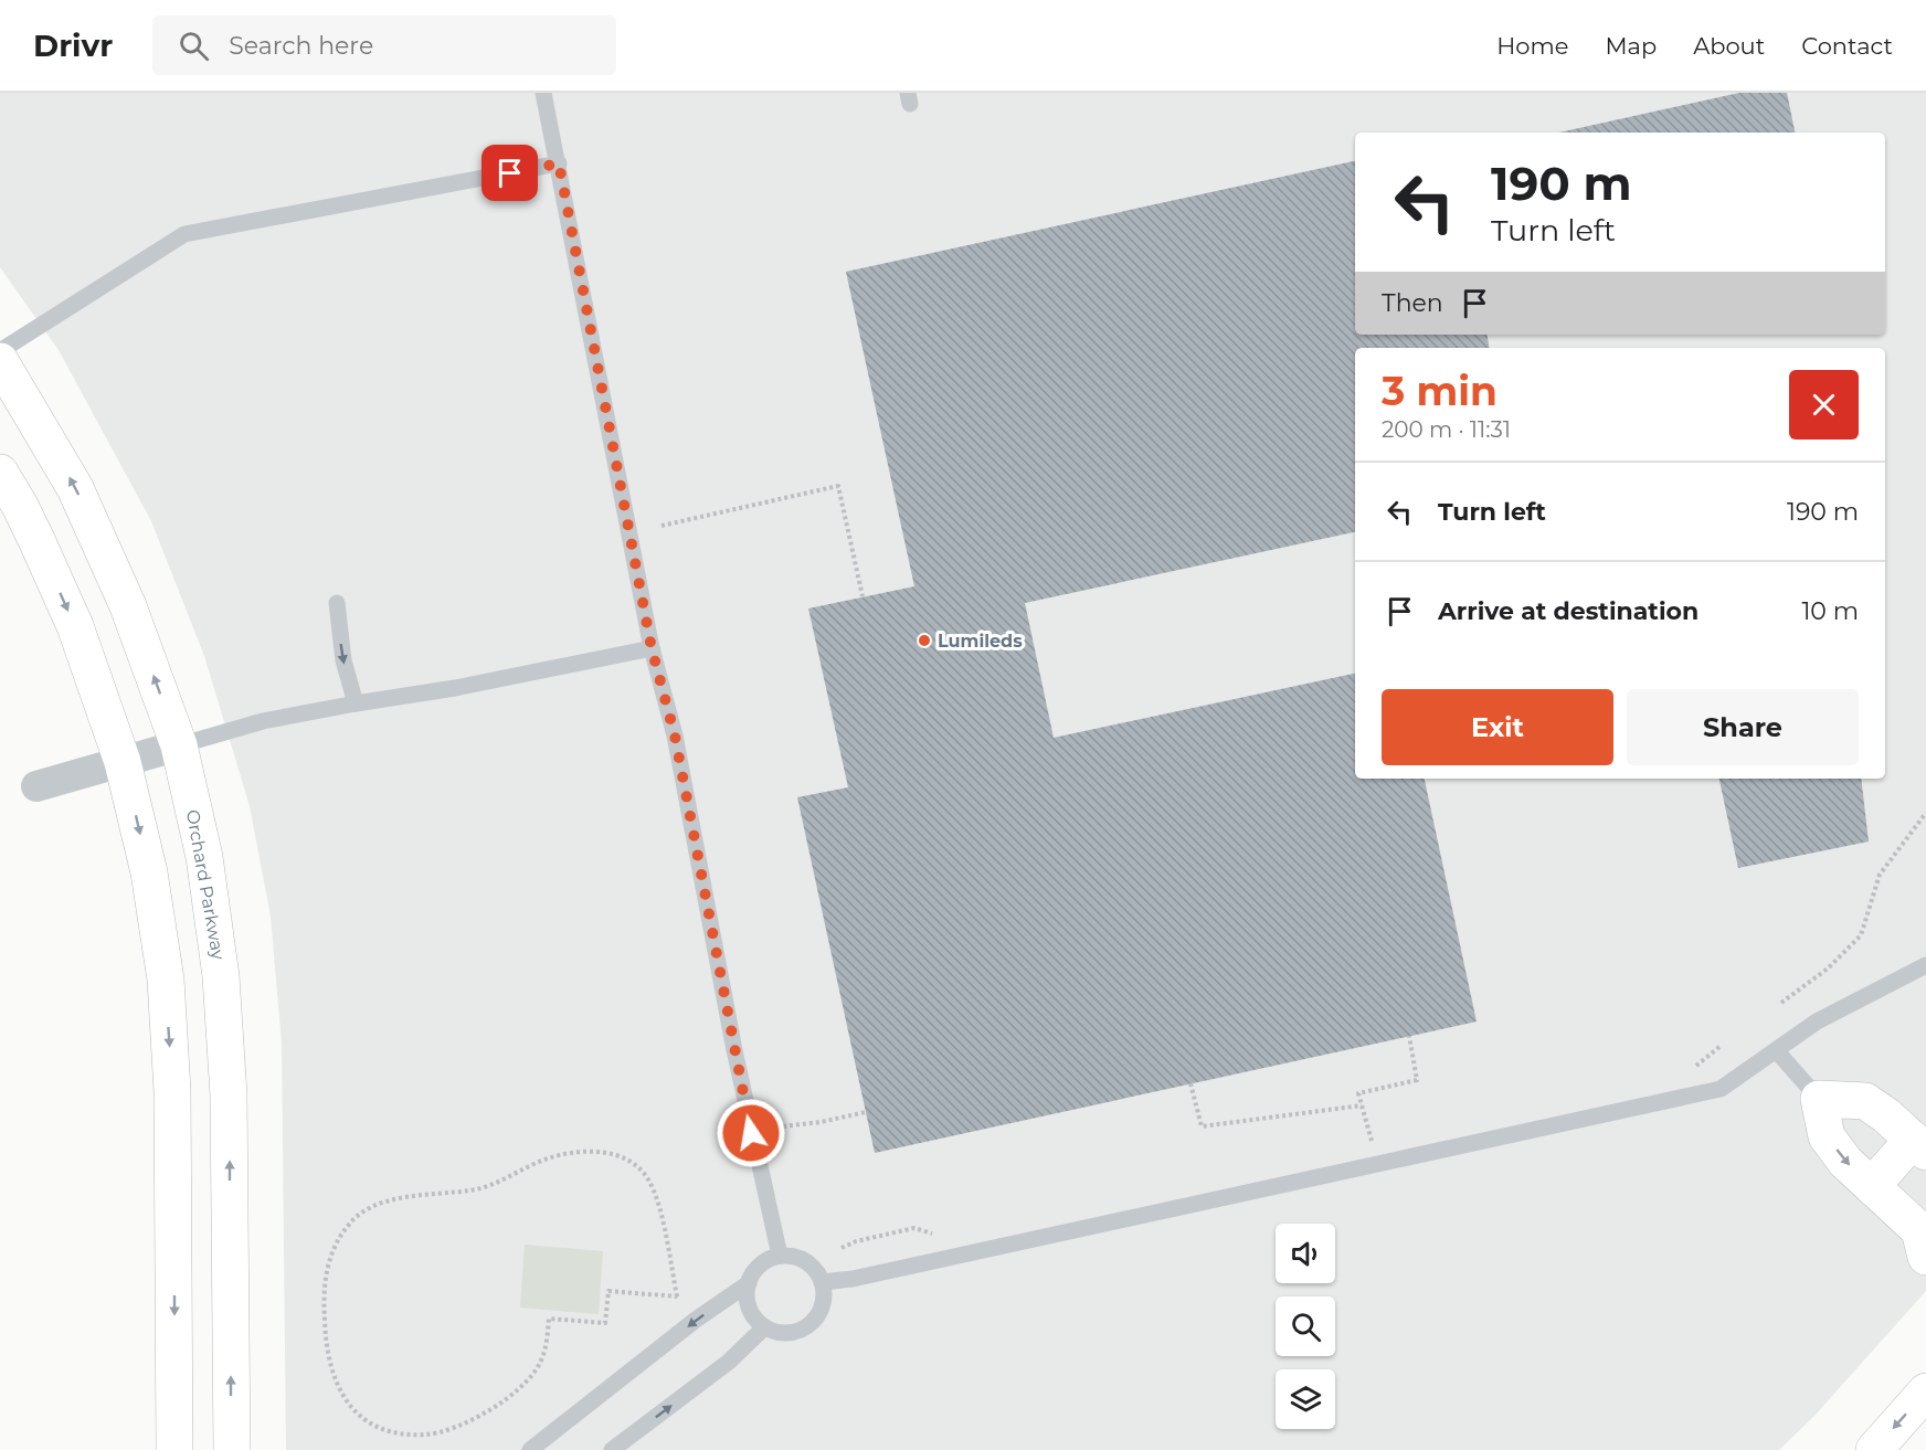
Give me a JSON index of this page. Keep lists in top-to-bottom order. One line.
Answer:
{"streets":{"main road":["Orchard Parkway"]},"places":["Lumileds"],"page":{"header":"Drivr","search":"Search here","nav":["Home","Map","About","Contact"],"turn":["190 m","Turn left"],"then":"Then","heading":["3 min","200 m · 11:31"],"list":[{"name":"Turn left","value":"190 m"},{"name":"Arrive at destination","value":"10 m"}],"buttons":["Exit","Share"]}}
